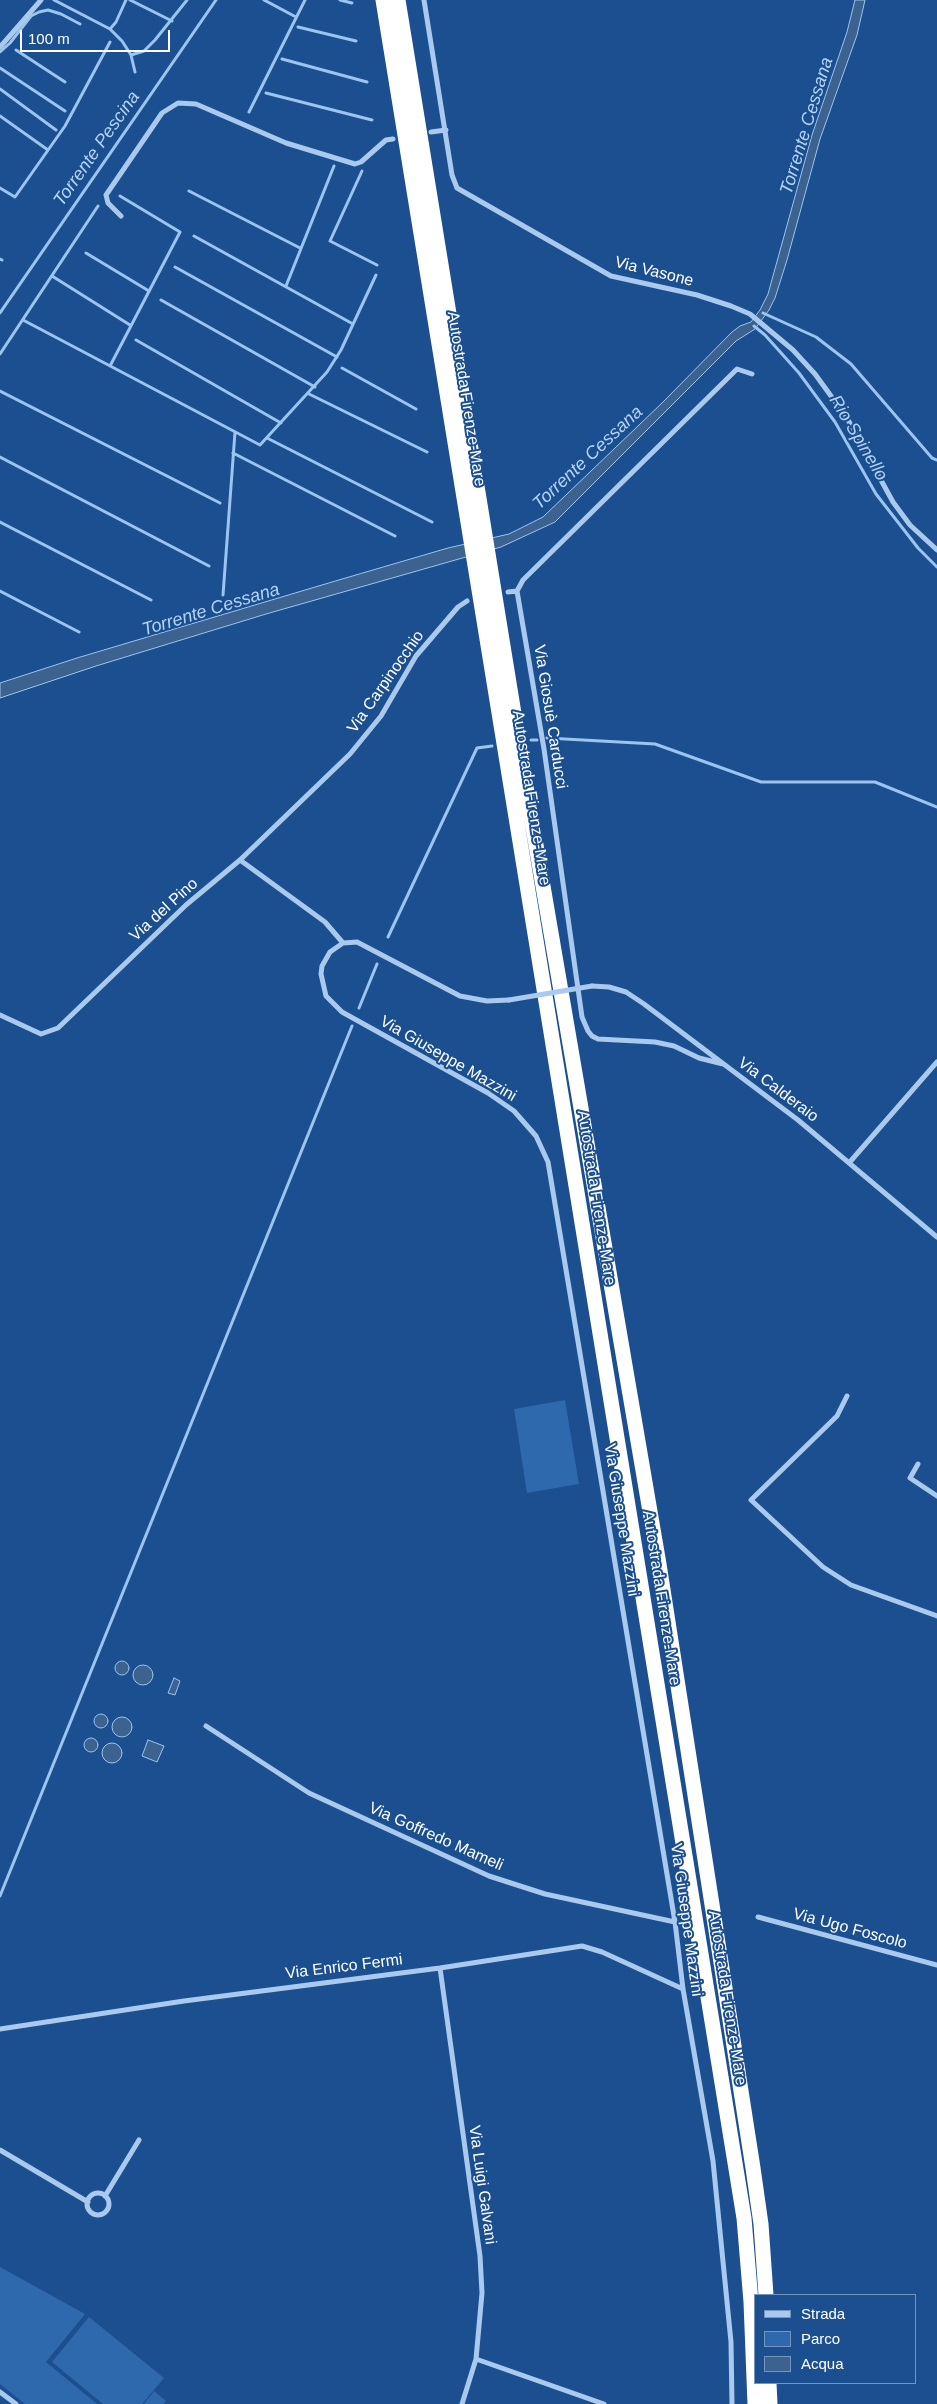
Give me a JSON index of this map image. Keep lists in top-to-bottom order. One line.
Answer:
{"streets":{"highway":["Autostrada Firenze-Mare"],"street":["Via Vasone","Via Carpinocchio","Via Giosuè Carducci","Via del Pino","Via Giuseppe Mazzini","Via Calderaio","Via Goffredo Mameli","Via Ugo Foscolo","Via Enrico Fermi","Via Luigi Galvani"]},"crossings":[["Via Carpinocchio","Via del Pino"],["Via Giosuè Carducci","Via Calderaio"],["Via Giuseppe Mazzini","Via Calderaio"],["Via Giuseppe Mazzini","Via Goffredo Mameli"],["Via Giuseppe Mazzini","Via Enrico Fermi"],["Via Enrico Fermi","Via Luigi Galvani"]],"water":["Torrente Cessana","Torrente Pescina","Rio Spinello"],"legend":["Strada","Parco","Acqua"],"scale_bar":"100 m"}
